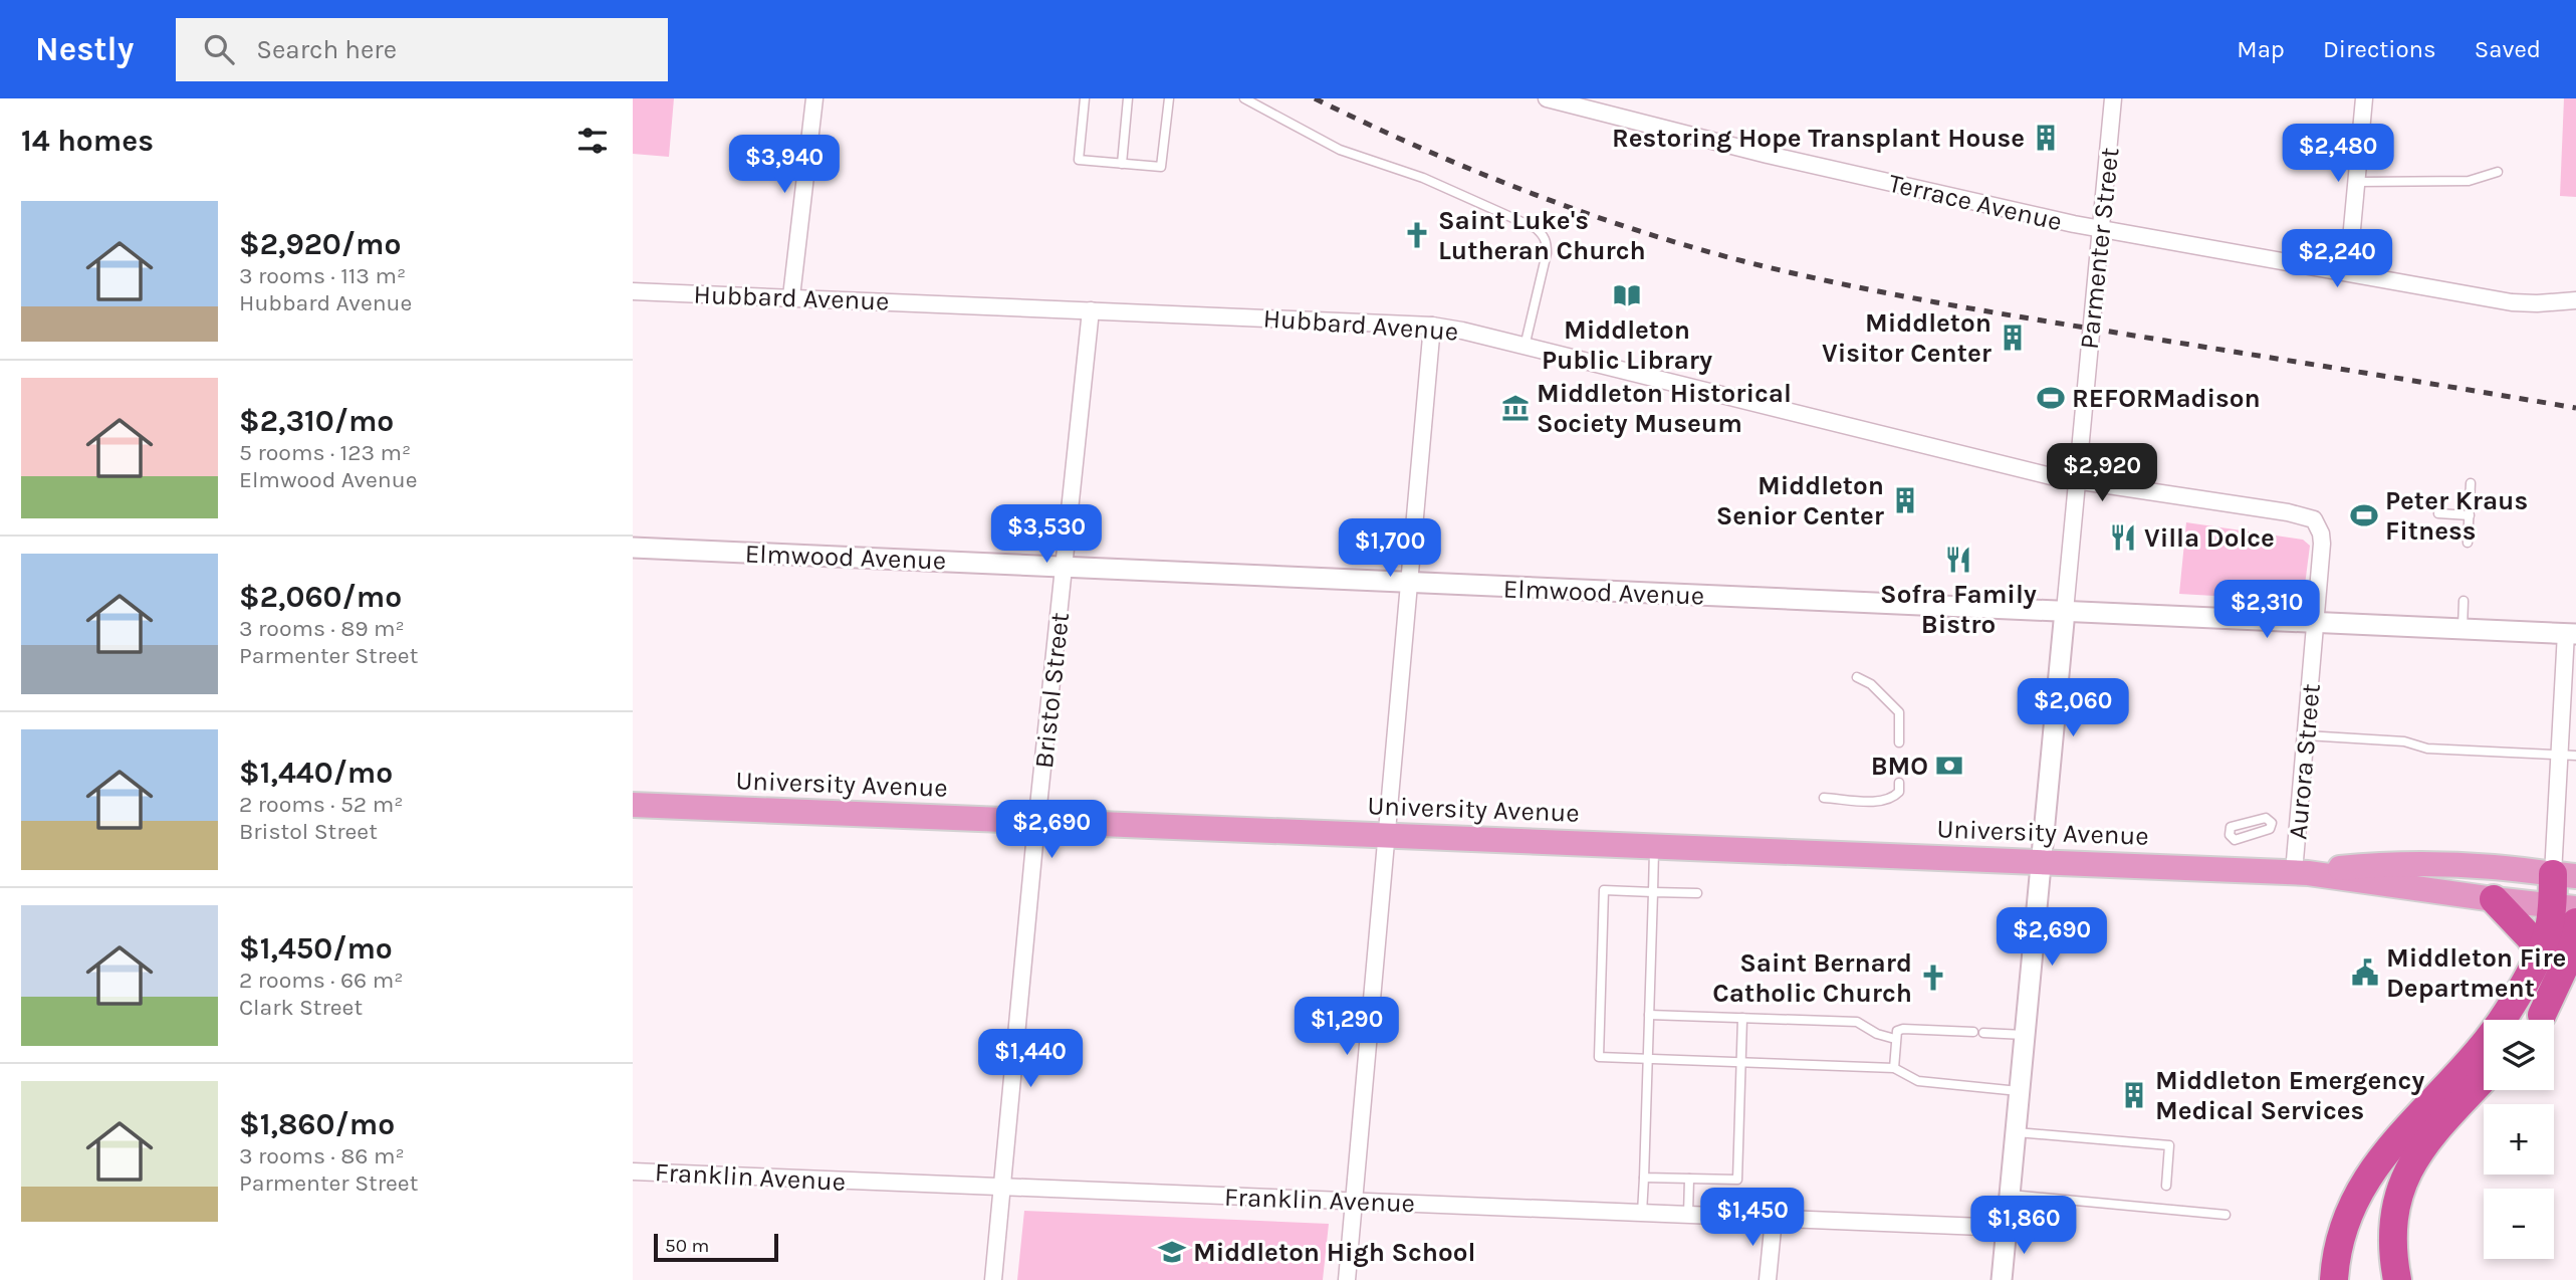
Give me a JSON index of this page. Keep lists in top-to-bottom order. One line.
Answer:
{"streets":{"main road":["University Avenue"],"street":["Terrace Avenue","Parmenter Street","Hubbard Avenue","Elmwood Avenue","Bristol Street","Aurora Street","Franklin Avenue"]},"crossings":[["Terrace Avenue","Parmenter Street"],["Parmenter Street","Hubbard Avenue"],["Parmenter Street","Elmwood Avenue"],["Parmenter Street","University Avenue"],["Parmenter Street","Franklin Avenue"],["Hubbard Avenue","Bristol Street"],["Hubbard Avenue","Aurora Street"],["Elmwood Avenue","Bristol Street"],["Elmwood Avenue","Aurora Street"],["Bristol Street","University Avenue"],["Bristol Street","Franklin Avenue"],["Aurora Street","University Avenue"]],"places":{"building":["Restoring Hope Transplant House","Middleton Visitor Center","Middleton Senior Center","Middleton Emergency Medical Services"],"church":["Saint Luke's Lutheran Church","Saint Bernard Catholic Church"],"library":["Middleton Public Library"],"sports":["REFORMadison","Peter Kraus Fitness"],"museum":["Middleton Historical Society Museum"],"restaurant":["Villa Dolce","Sofra Family Bistro"],"bank":["BMO"],"public building":["Middleton Fire Department"],"school or university":["Middleton High School"]},"scale_bar":"50 m","page":{"header":"Nestly","search":"Search here","nav":["Map","Directions","Saved"],"heading":"14 homes","price":["$2,480","$3,940","$2,240","$2,920","$3,530","$1,700","$2,310","$2,060","$2,690","$2,690","$1,290","$1,440","$1,450","$1,860"],"list":[{"name":"$2,920/mo","note":"3 rooms · 113 m² · Hubbard Avenue"},{"name":"$2,310/mo","note":"5 rooms · 123 m² · Elmwood Avenue"},{"name":"$2,060/mo","note":"3 rooms · 89 m² · Parmenter Street"},{"name":"$1,440/mo","note":"2 rooms · 52 m² · Bristol Street"},{"name":"$1,450/mo","note":"2 rooms · 66 m² · Clark Street"},{"name":"$1,860/mo","note":"3 rooms · 86 m² · Parmenter Street"}],"map_buttons":["+","−"],"scale":"50 m"}}
